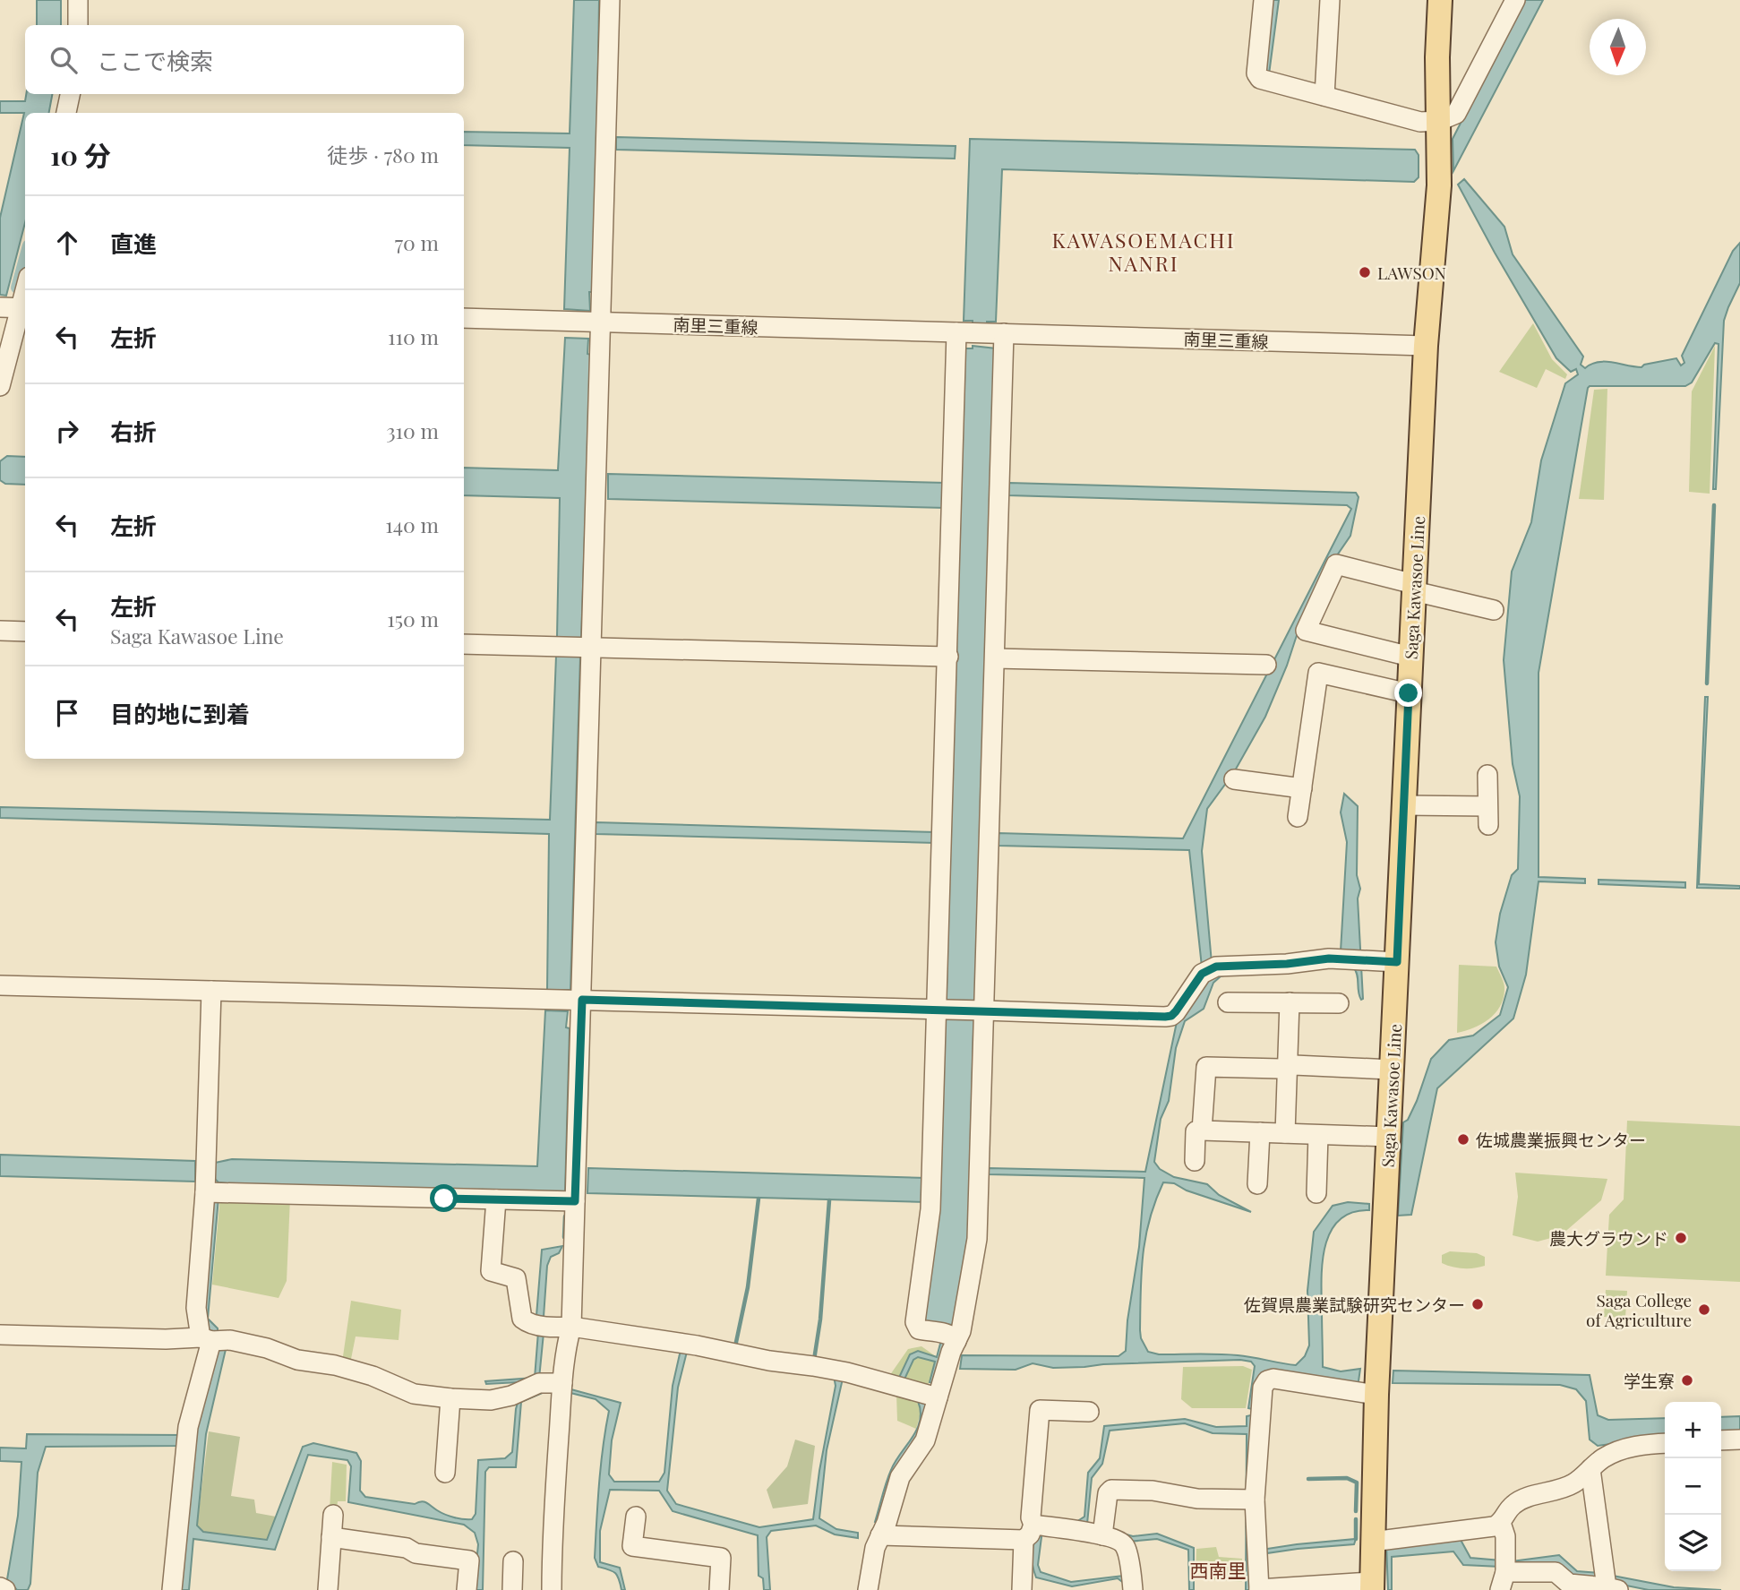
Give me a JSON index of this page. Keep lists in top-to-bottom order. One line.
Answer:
{"streets":{"main road":["Saga Kawasoe Line"],"street":["南里三重線"]},"crossings":[["南里三重線","Saga Kawasoe Line"]],"districts":["KAWASOEMACHI NANRI","西南里"],"places":["LAWSON","佐城農業振興センター","農大グラウンド","佐賀県農業試験研究センター","Saga College of Agriculture","学生寮"],"north":"bottom","page":{"search":"ここで検索","heading":["10 分","徒歩 · 780 m"],"list":[["直進","70 m"],["左折","110 m"],["右折","310 m"],["左折","140 m"],["左折","Saga Kawasoe Line","150 m"],"目的地に到着"],"map_buttons":["+","−"]}}
